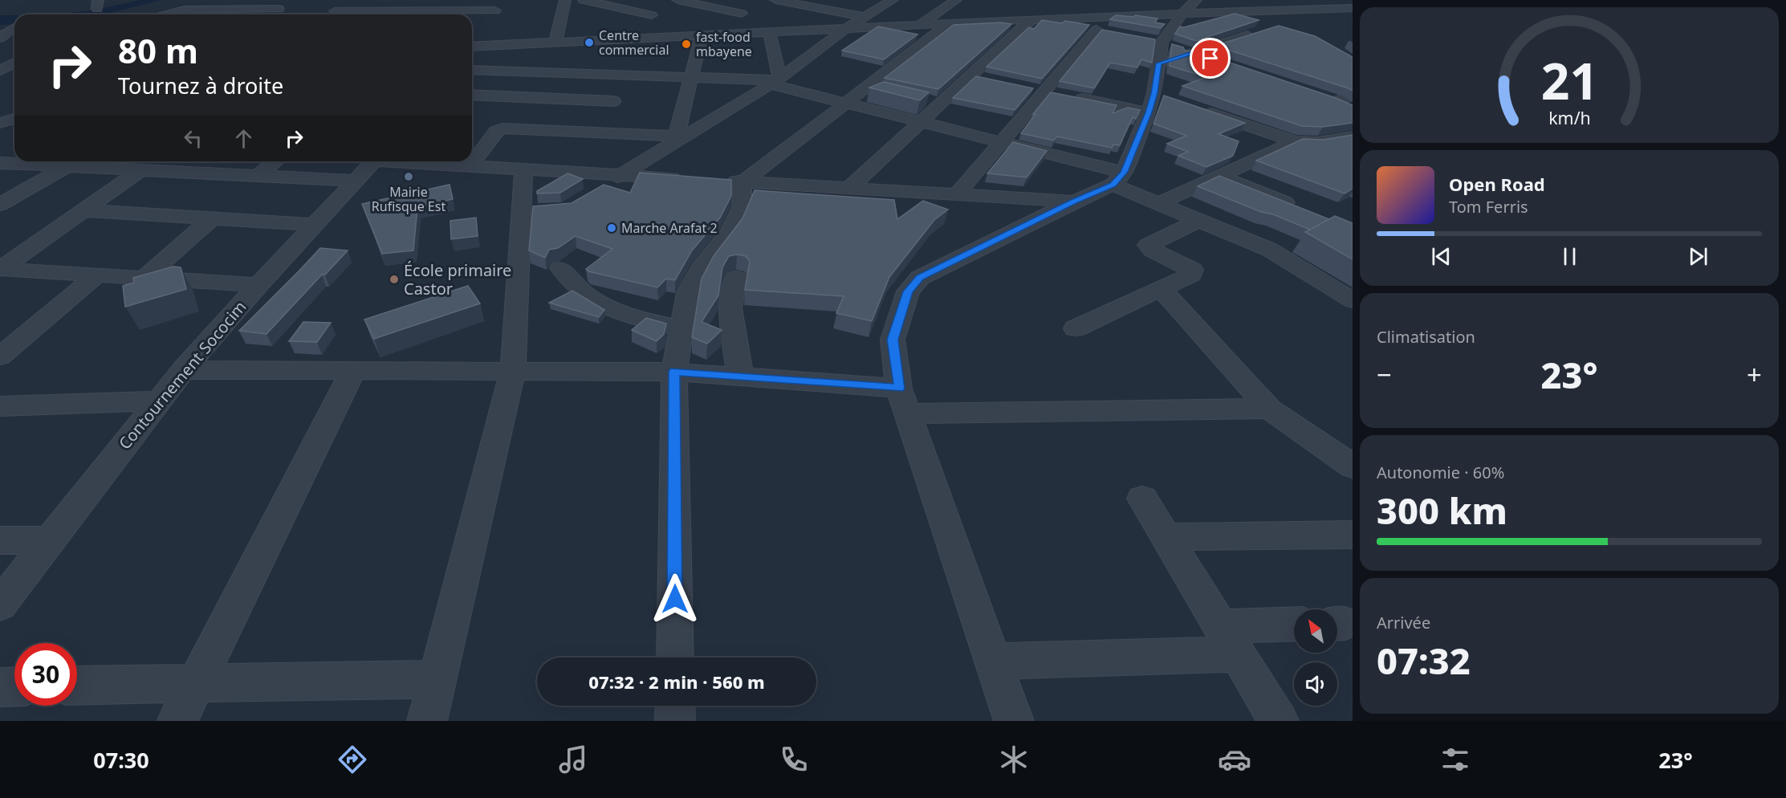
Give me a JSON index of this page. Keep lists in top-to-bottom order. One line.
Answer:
{"streets":{"street":["Contournement Sococim"]},"places":["Centre commercial","fast-food mbayene","Mairie Rufisque Est","Marche Arafat 2","École primaire Castor"],"north":"top left","page":{"turn":["80 m","Tournez à droite"],"song":["Open Road","Tom Ferris"],"tile":["Climatisation",["Autonomie · 60%","300 km"],["Arrivée","07:32"]],"heat":["−","23°","+"],"limit":"30","trip":"07:32 · 2 min · 560 m","tabs":["07:30","23°"],"gauge":["21","km/h"]}}
